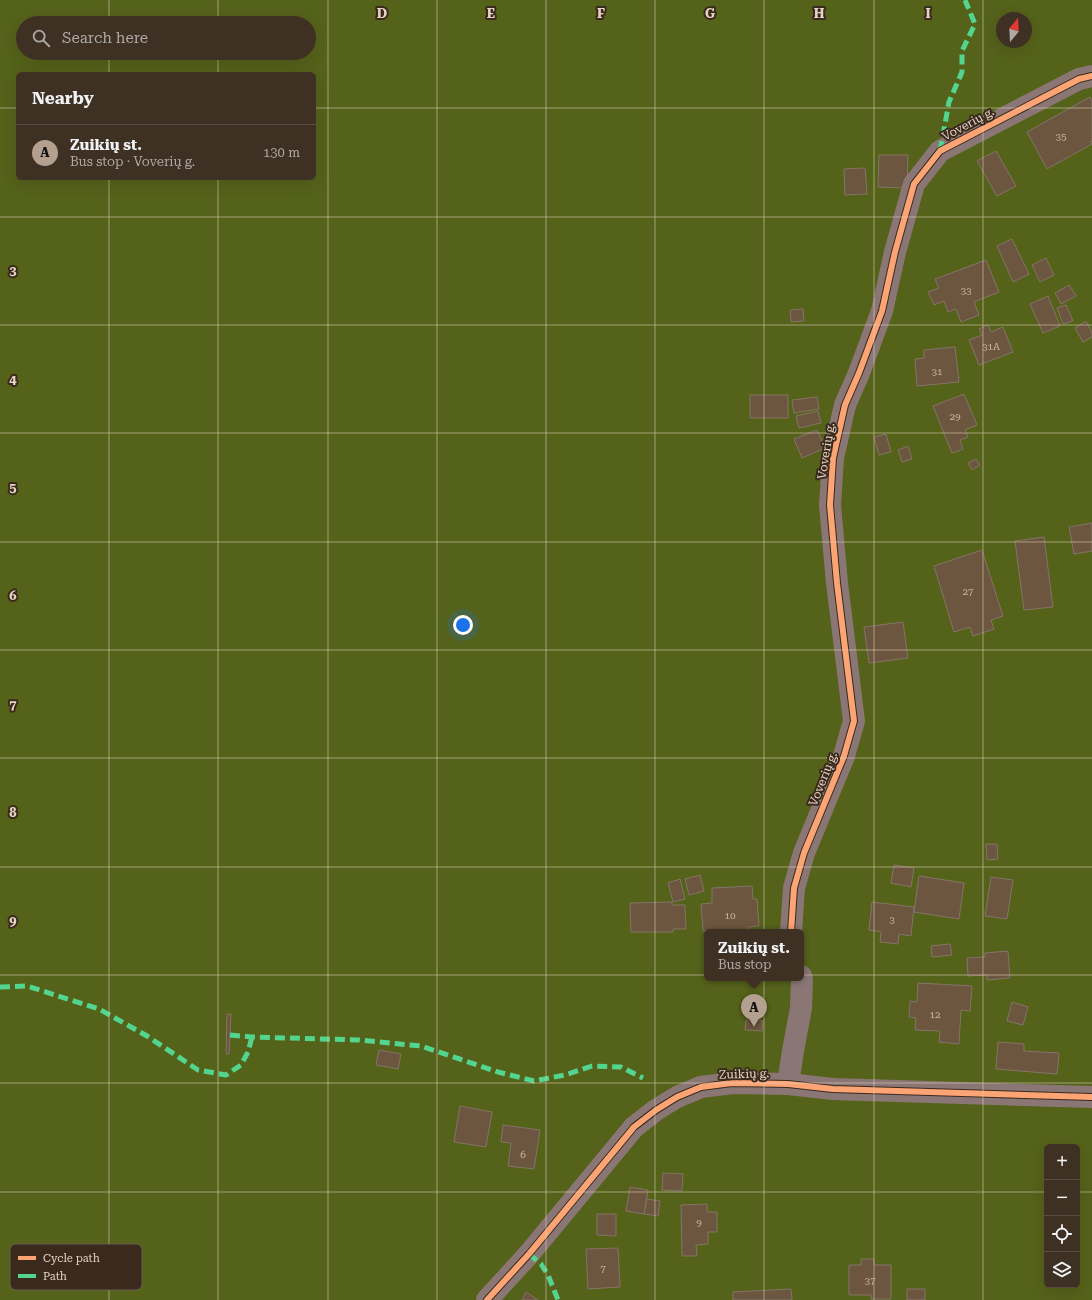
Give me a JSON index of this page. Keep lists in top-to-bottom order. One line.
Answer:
{"streets":{"street":["Voverių g.","Zuikių g."]},"house_numbers":["35","33","31A","31","29","27","10","3","12","6","9","7","37"],"legend":["Cycle path","Path"],"north":"top","page":{"search":"Search here","heading":"Nearby","list":[{"mark":"A","name":"Zuikių st.","note":"Bus stop · Voverių g.","value":"130 m"}],"popup":["Zuikių st.","Bus stop"],"pins":"A","map_buttons":["+","−"]},"grid":{"columns":["D","E","F","G","H","I"],"rows":["3","4","5","6","7","8","9"]}}
